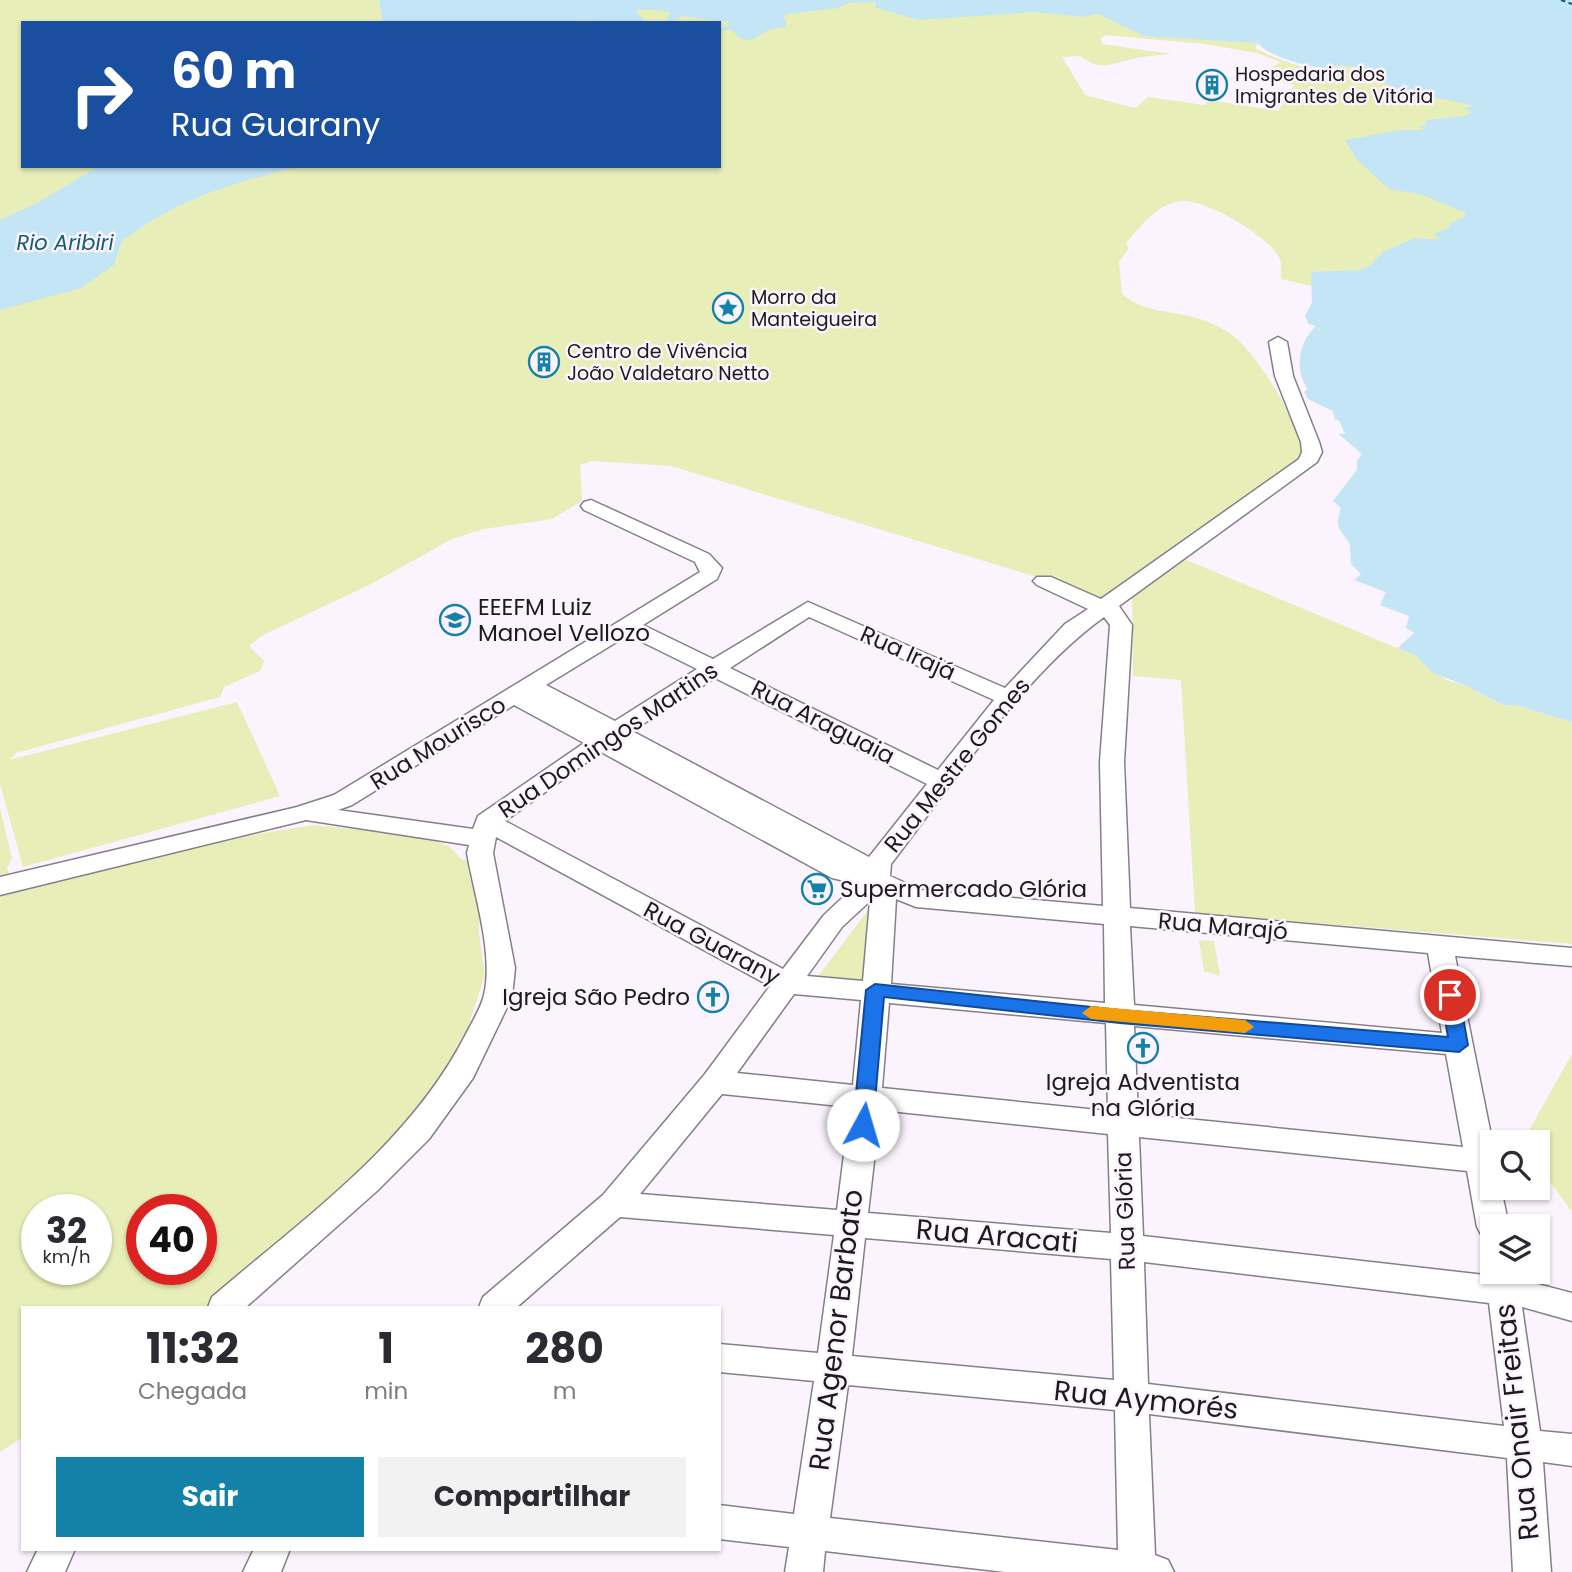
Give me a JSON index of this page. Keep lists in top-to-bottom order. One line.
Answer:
{"streets":{"street":["Rua Irajá","Rua Araguaia","Rua Domingos Martins","Rua Mourisco","Rua Mestre Gomes","Rua Marajó","Rua Guarany","Rua Glória","Rua Aracati","Rua Agenor Barbato","Rua Aymorés","Rua Onair Freitas"]},"crossings":[["Rua Irajá","Rua Domingos Martins"],["Rua Irajá","Rua Mestre Gomes"],["Rua Araguaia","Rua Domingos Martins"],["Rua Araguaia","Rua Mourisco"],["Rua Araguaia","Rua Mestre Gomes"],["Rua Domingos Martins","Rua Marajó"],["Rua Domingos Martins","Rua Guarany"],["Rua Mourisco","Rua Marajó"],["Rua Mourisco","Rua Guarany"],["Rua Mestre Gomes","Rua Marajó"],["Rua Mestre Gomes","Rua Guarany"],["Rua Mestre Gomes","Rua Glória"],["Rua Mestre Gomes","Rua Aracati"],["Rua Mestre Gomes","Rua Agenor Barbato"],["Rua Marajó","Rua Glória"],["Rua Marajó","Rua Agenor Barbato"],["Rua Guarany","Rua Glória"],["Rua Guarany","Rua Agenor Barbato"],["Rua Glória","Rua Aracati"],["Rua Glória","Rua Aymorés"],["Rua Aracati","Rua Agenor Barbato"],["Rua Agenor Barbato","Rua Aymorés"],["Rua Aymorés","Rua Onair Freitas"]],"water":["Rio Aribiri"],"places":{"building":["Hospedaria dos Imigrantes de Vitória","Centro de Vivência João Valdetaro Netto"],"place":["Morro da Manteigueira"],"school or university":["EEEFM Luiz Manoel Vellozo"],"supermarket":["Supermercado Glória"],"church":["Igreja São Pedro","Igreja Adventista na Glória"]},"page":{"turn":["60 m","Rua Guarany"],"speed":"32 km/h","limit":"40","eta":["11:32","Chegada","1","min","280","m"],"buttons":["Sair","Compartilhar"]}}
